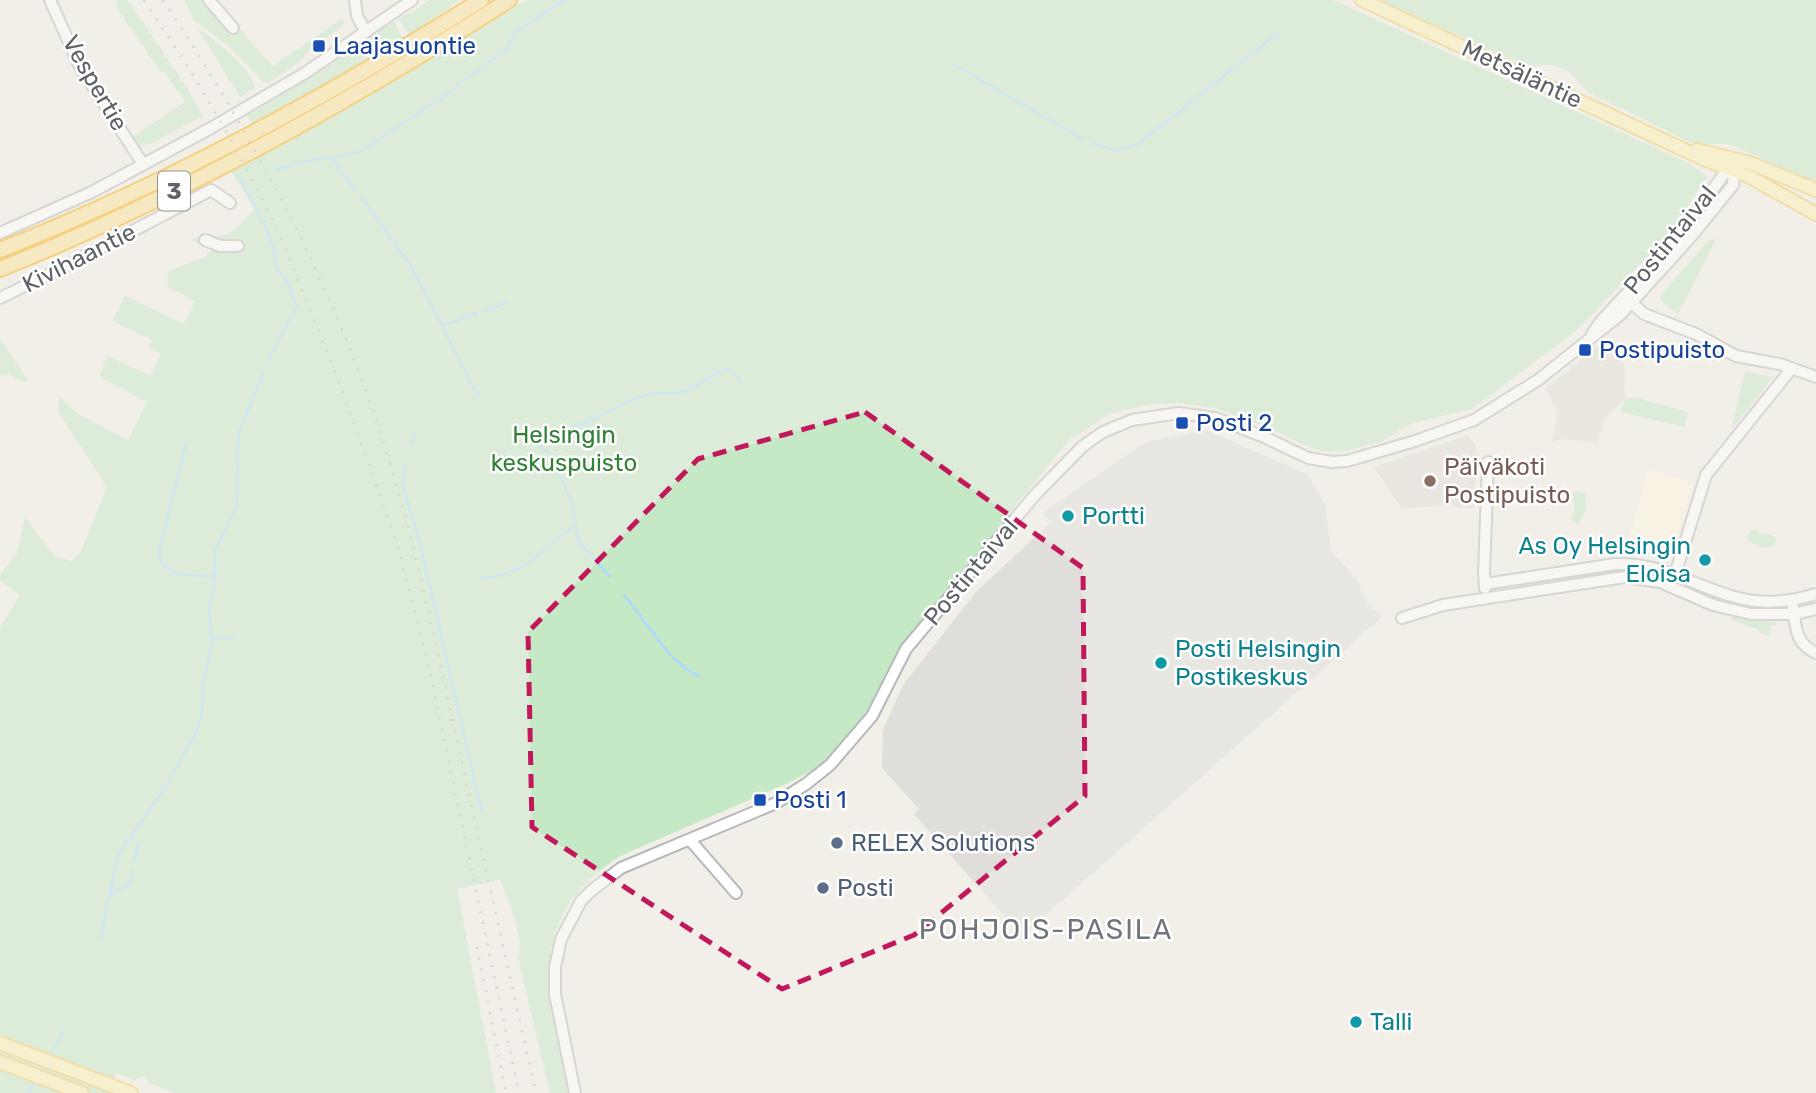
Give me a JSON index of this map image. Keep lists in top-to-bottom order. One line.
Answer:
{"streets":{"highway":["3"],"main road":["Metsäläntie"],"street":["Vespertie","Postintaival","Kivihaantie"]},"crossings":[["Metsäläntie","Postintaival"]],"districts":["POHJOIS-PASILA"],"parks":["Helsingin keskuspuisto"],"places":{"transit":["Laajasuontie","Postipuisto","Posti 2","Posti 1"],"other":["Päiväkoti Postipuisto","Portti","As Oy Helsingin Eloisa","Posti Helsingin Postikeskus","RELEX Solutions","Posti","Talli"]}}
